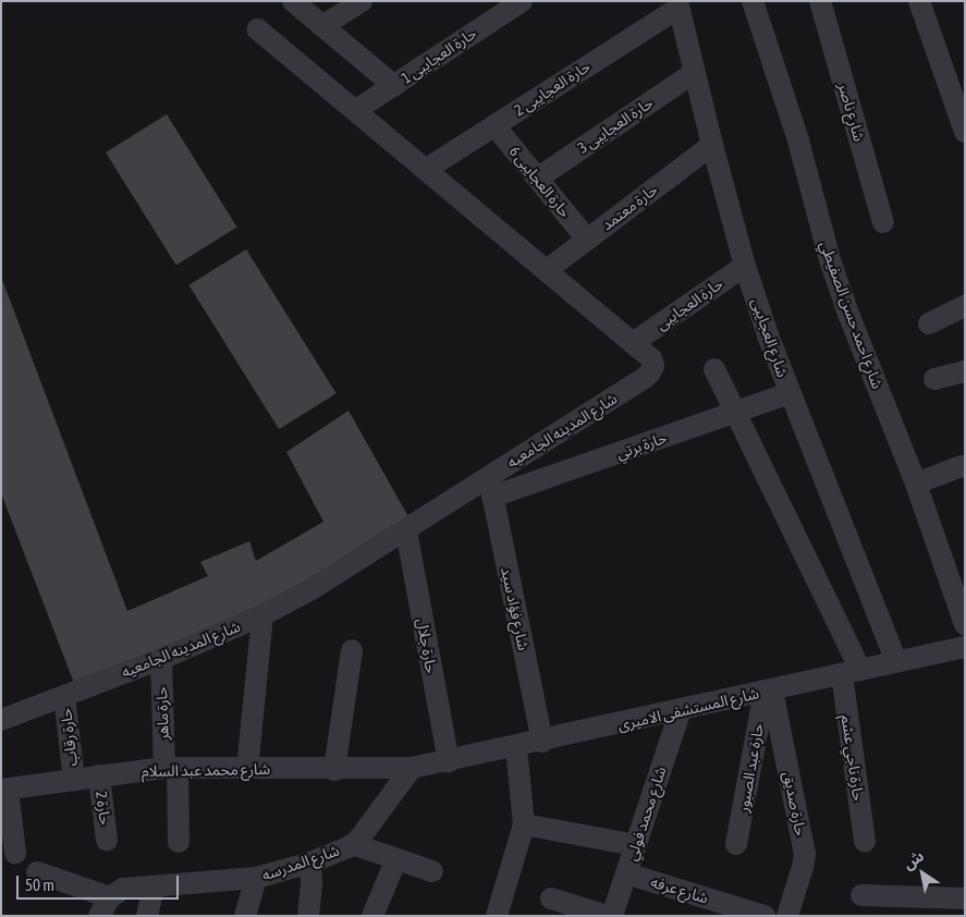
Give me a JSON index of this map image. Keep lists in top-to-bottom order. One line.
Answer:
{"streets":{"street":["حارة العجايبى 1","حارة العجايبى 2","شارع ناصر","حارة العجايبى 3","حارة العجايبى 6","حارة معتمد","حارة العجايبى","شارع احمد حسن الصفيطي","شارع العجايبى","شارع المدينه الجامعيه","حارة برتي","شارع فؤاد سيد","حارة جلال","شارع المستشفى الاميرى","حارة ماهر","حارة رقاب","حارة ناجي عشم","حارة عبد الصبور","شارع محمد عبد السلام","حارة صديق","حارة 2","شارع محمد فولي","شارع المدرسه","شارع عرفه"]},"crossings":[["حارة العجايبى 1","شارع المدينه الجامعيه"],["حارة العجايبى 2","حارة العجايبى 6"],["حارة العجايبى 2","شارع العجايبى"],["حارة العجايبى 2","شارع المدينه الجامعيه"],["حارة العجايبى 3","حارة العجايبى 6"],["حارة العجايبى 3","شارع العجايبى"],["حارة العجايبى 6","حارة معتمد"],["حارة معتمد","شارع العجايبى"],["حارة معتمد","شارع المدينه الجامعيه"],["حارة العجايبى","شارع العجايبى"],["حارة العجايبى","شارع المدينه الجامعيه"],["شارع العجايبى","حارة برتي"],["شارع العجايبى","شارع المستشفى الاميرى"],["شارع المدينه الجامعيه","حارة برتي"],["شارع المدينه الجامعيه","شارع فؤاد سيد"],["شارع المدينه الجامعيه","حارة جلال"],["شارع المدينه الجامعيه","حارة ماهر"],["شارع المدينه الجامعيه","حارة رقاب"],["حارة برتي","شارع فؤاد سيد"],["حارة برتي","حارة ناجي عشم"],["شارع فؤاد سيد","شارع المستشفى الاميرى"],["حارة جلال","شارع المستشفى الاميرى"],["شارع المستشفى الاميرى","حارة ناجي عشم"],["شارع المستشفى الاميرى","حارة عبد الصبور"],["شارع المستشفى الاميرى","شارع محمد عبد السلام"],["شارع المستشفى الاميرى","حارة صديق"],["شارع المستشفى الاميرى","شارع محمد فولي"],["شارع المستشفى الاميرى","شارع المدرسه"],["حارة ماهر","شارع محمد عبد السلام"],["حارة رقاب","شارع محمد عبد السلام"],["حارة عبد الصبور","حارة صديق"],["شارع محمد عبد السلام","حارة 2"],["شارع محمد عبد السلام","شارع المدرسه"],["شارع محمد فولي","شارع عرفه"]],"scale_bar":"50 m","north":"top left"}
